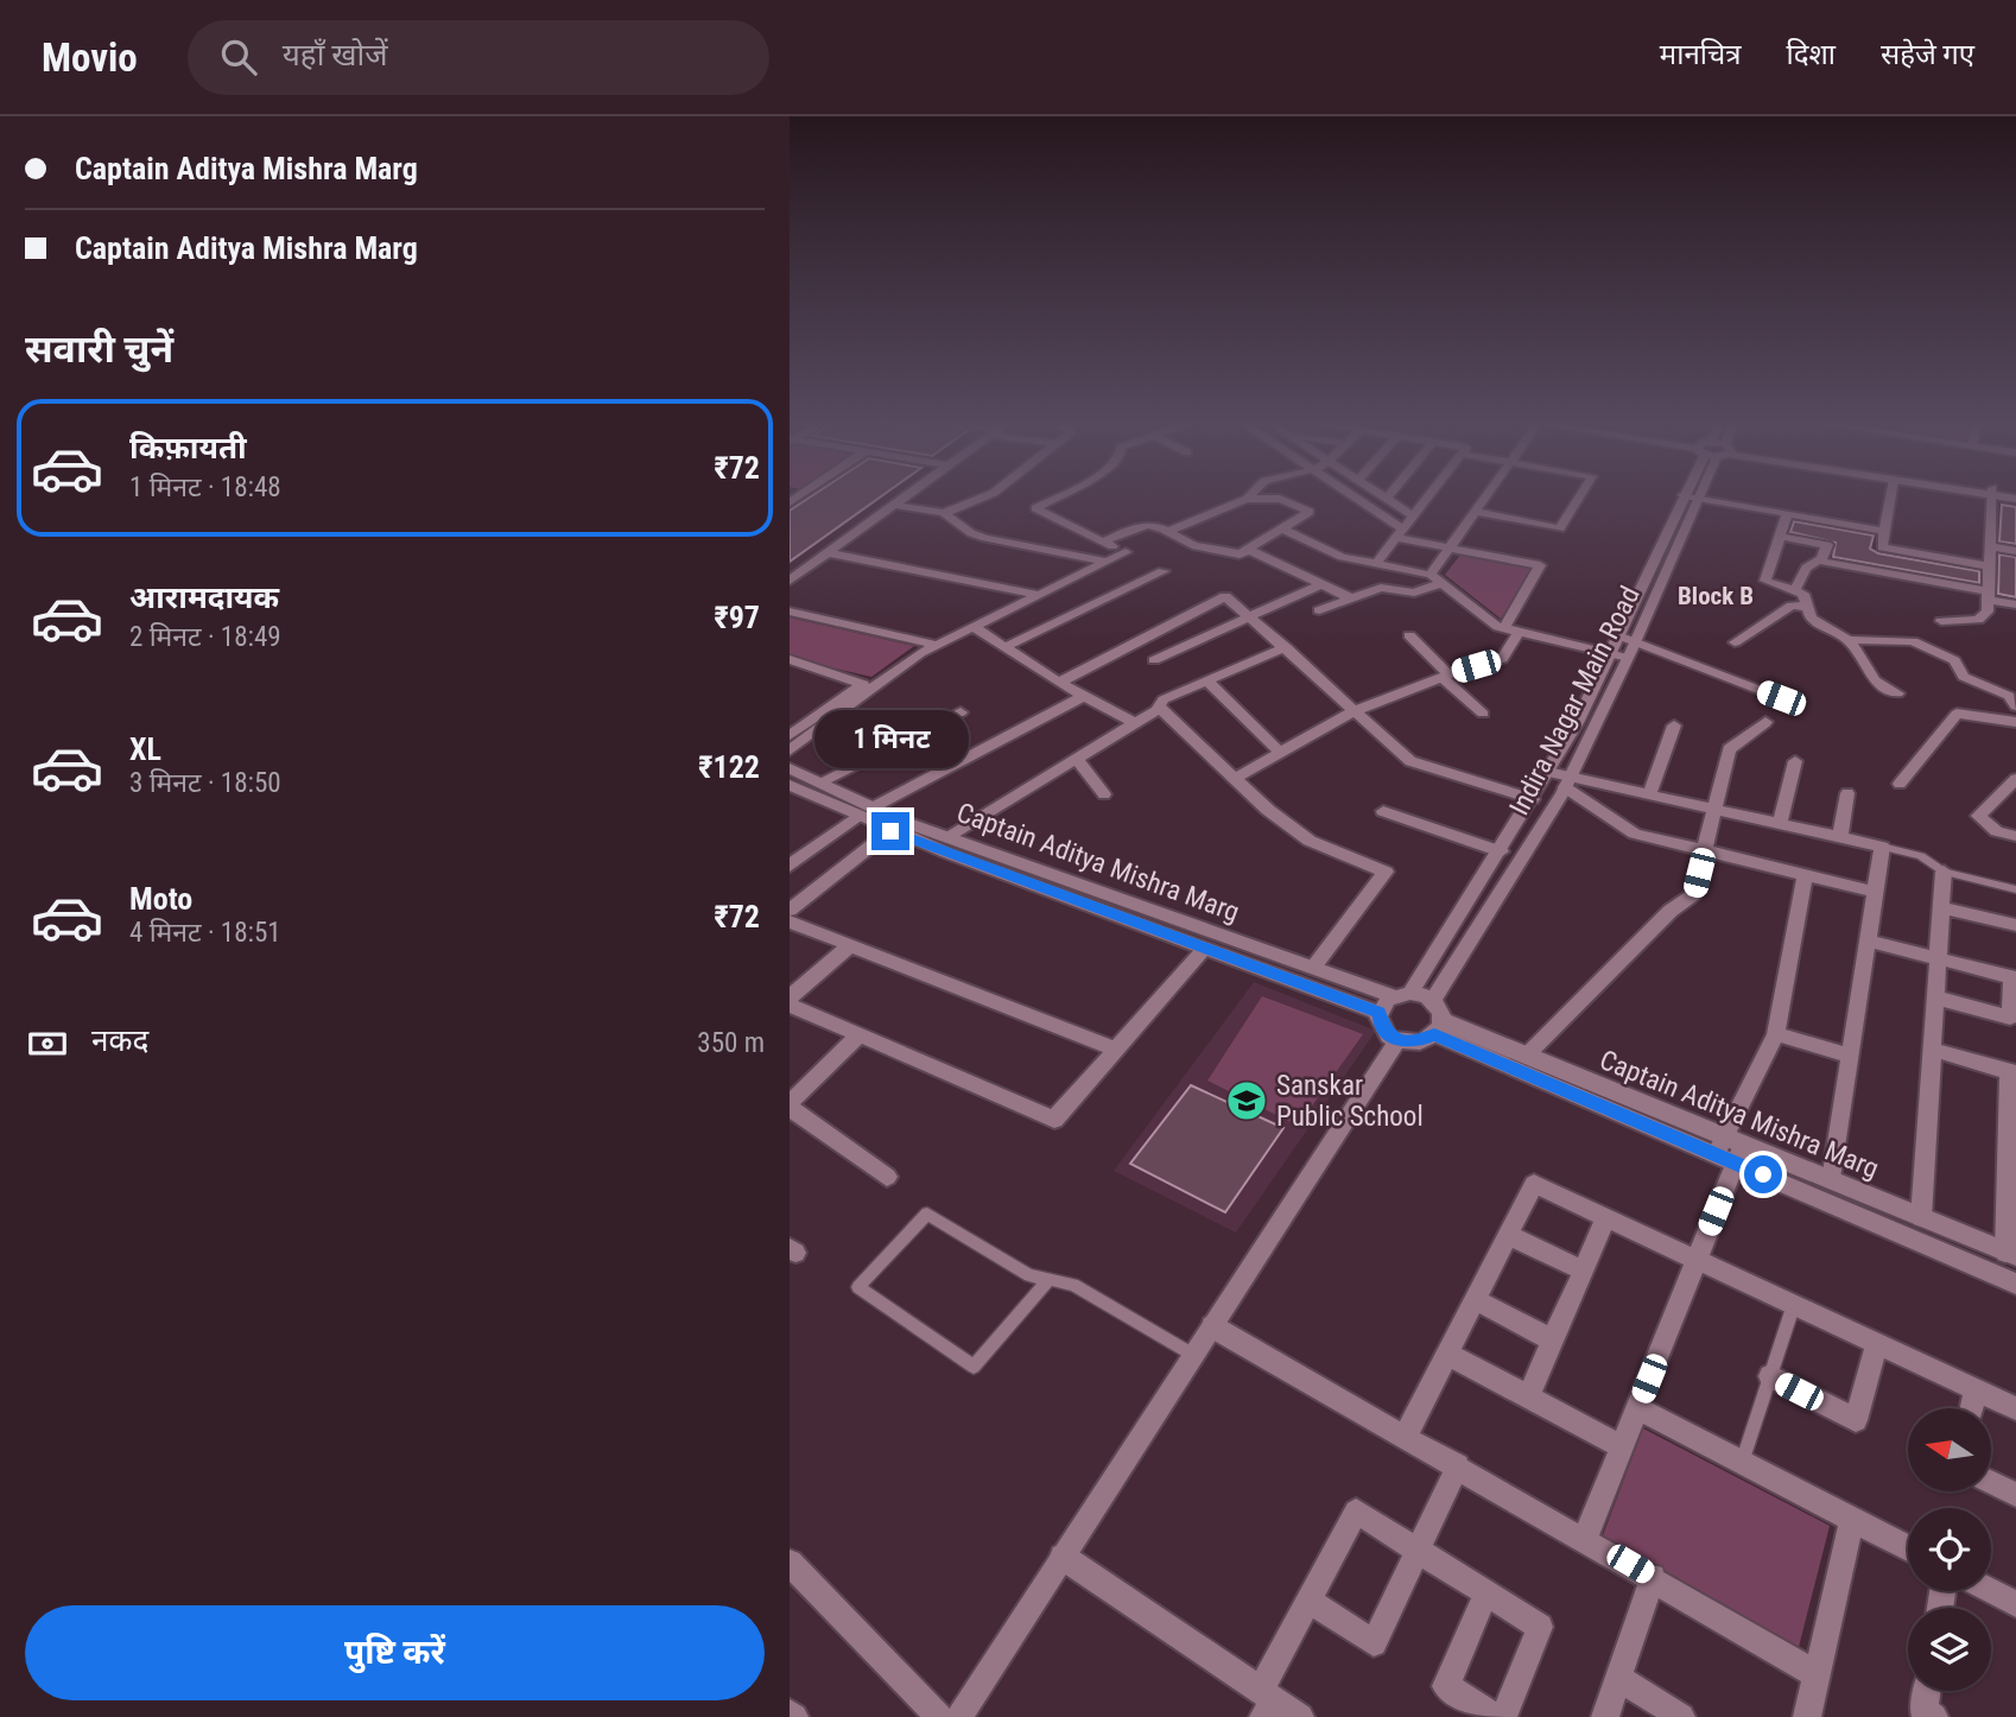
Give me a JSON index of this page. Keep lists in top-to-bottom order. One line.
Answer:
{"streets":{"street":["Indira Nagar Main Road","Captain Aditya Mishra Marg"]},"crossings":[["Indira Nagar Main Road","Captain Aditya Mishra Marg"]],"districts":["Block B"],"places":{"school or university":["Sanskar Public School"]},"north":"left","page":{"header":"Movio","search":"यहाँ खोजें","nav":["मानचित्र","दिशा","सहेजे गए"],"banner":["Captain Aditya Mishra Marg","Captain Aditya Mishra Marg"],"heading":"सवारी चुनें","list":[{"name":"किफ़ायती","note":"1 मिनट · 18:48","value":"₹72"},{"name":"आरामदायक","note":"2 मिनट · 18:49","value":"₹97"},{"name":"XL","note":"3 मिनट · 18:50","value":"₹122"},{"name":"Moto","note":"4 मिनट · 18:51","value":"₹72"}],"bubble":"1 मिनट","pay":["नकद","350 m"],"buttons":"पुष्टि करें"}}
